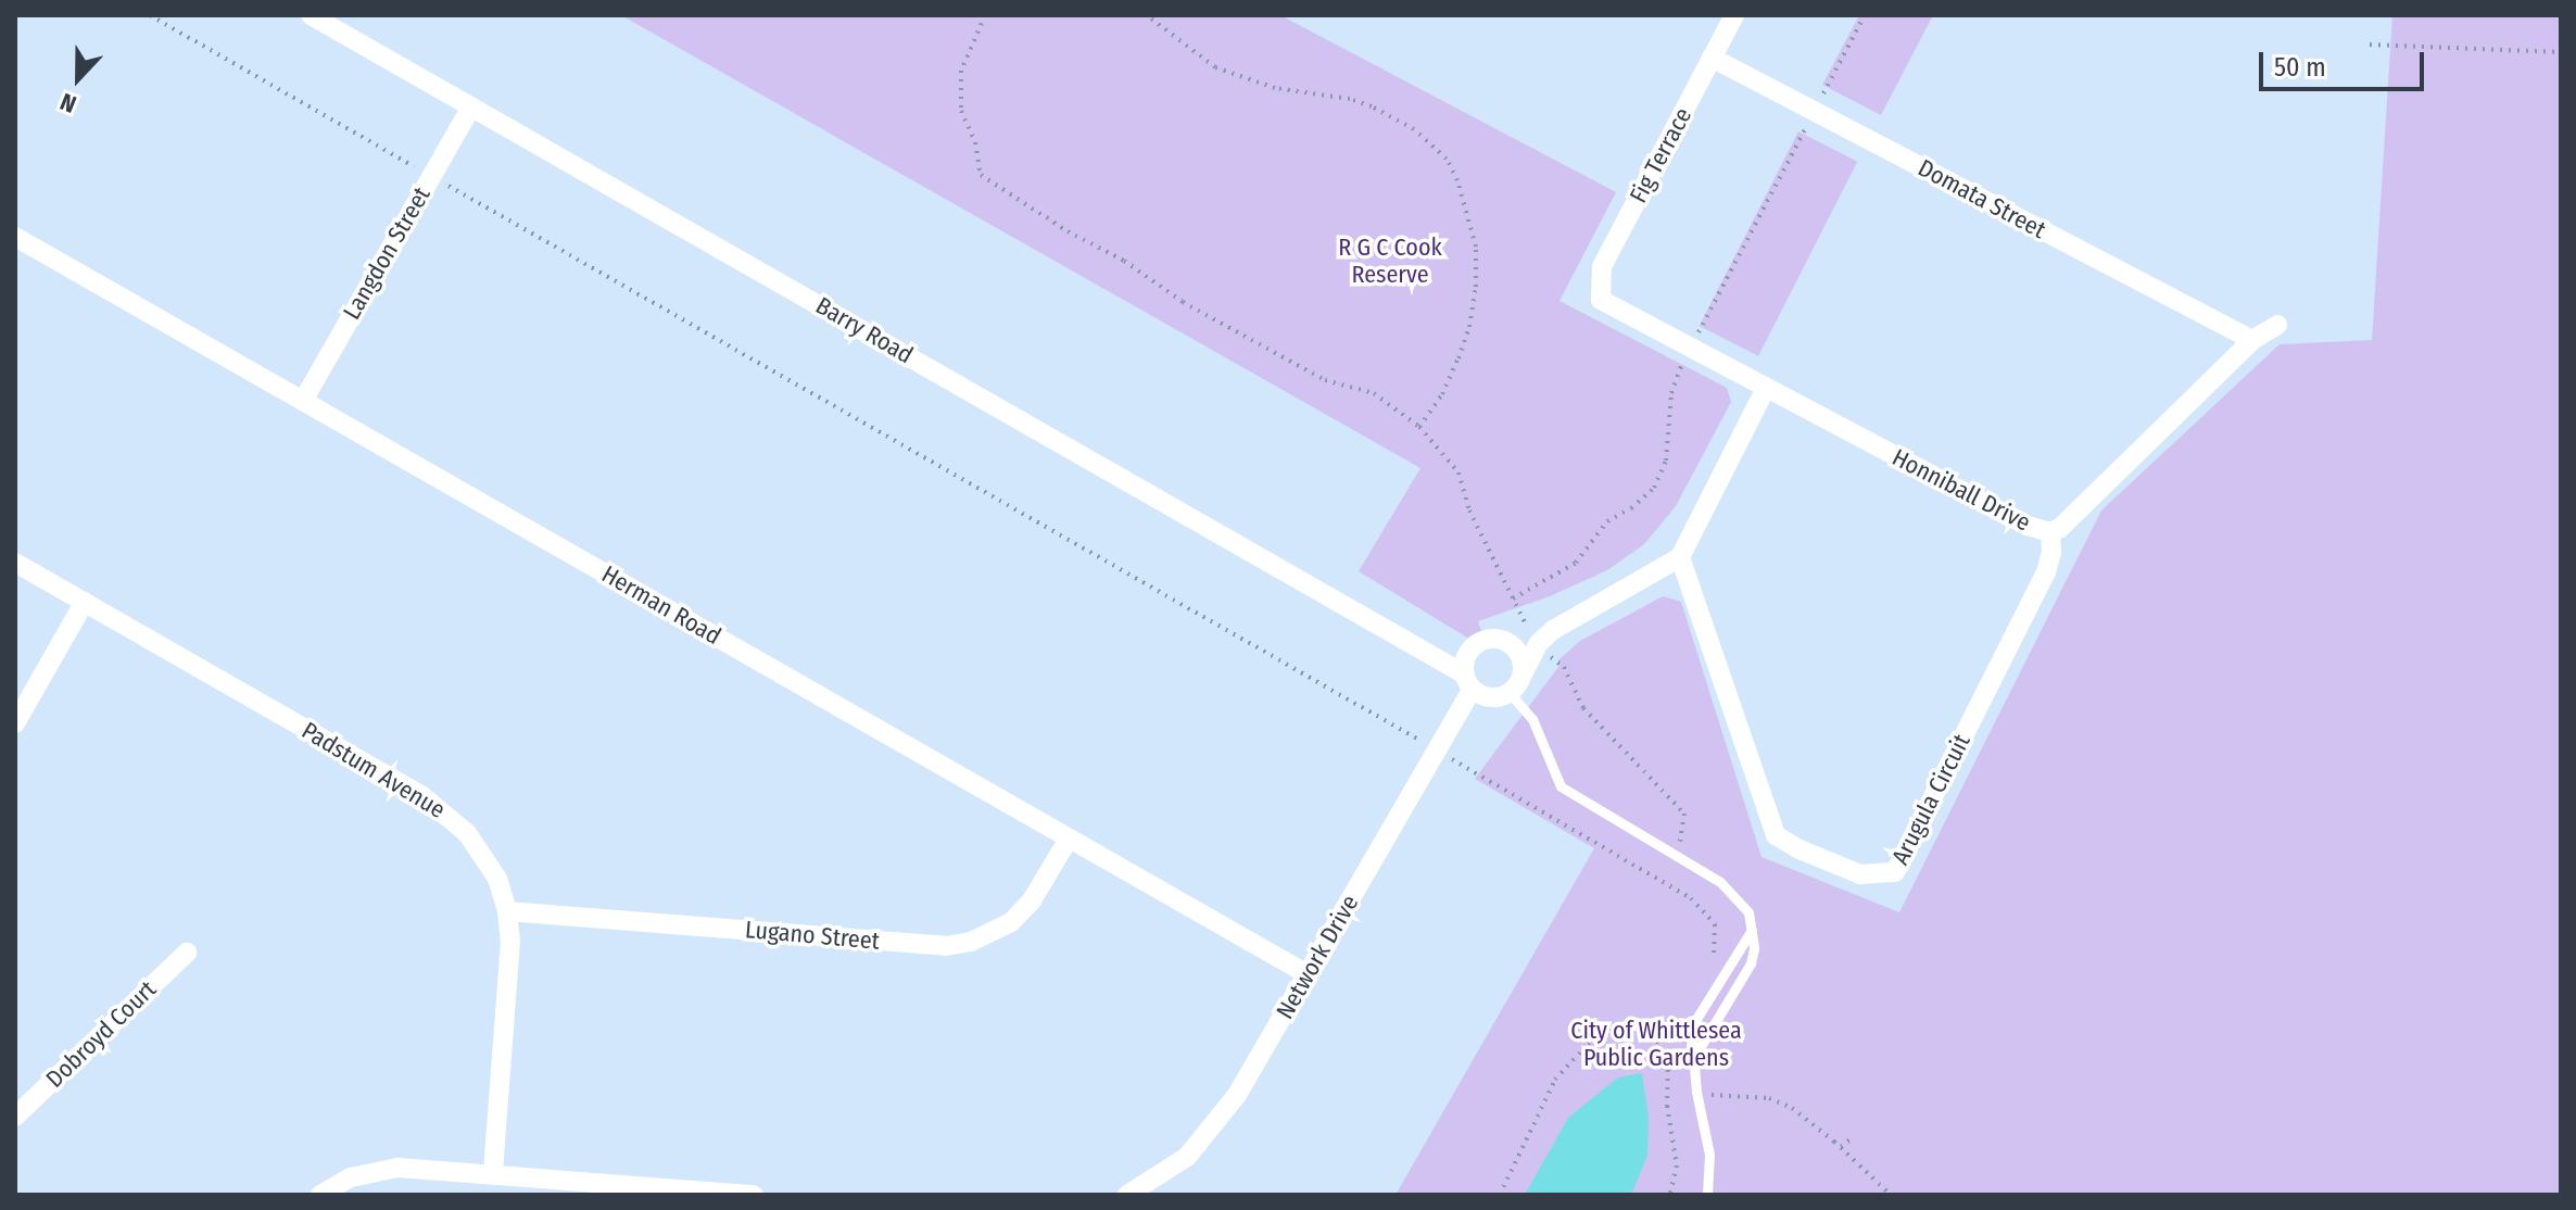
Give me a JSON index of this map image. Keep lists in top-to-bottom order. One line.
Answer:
{"streets":{"street":["Fig Terrace","Domata Street","Langdon Street","Barry Road","Honniball Drive","Herman Road","Padstum Avenue","Arugula Circuit","Lugano Street","Network Drive","Dobroyd Court"]},"crossings":[["Fig Terrace","Domata Street"],["Fig Terrace","Honniball Drive"],["Domata Street","Honniball Drive"],["Langdon Street","Barry Road"],["Langdon Street","Herman Road"],["Barry Road","Network Drive"],["Honniball Drive","Arugula Circuit"],["Herman Road","Lugano Street"],["Herman Road","Network Drive"],["Padstum Avenue","Lugano Street"]],"parks":["R G C Cook Reserve","City of Whittlesea Public Gardens"],"scale_bar":"50 m","north":"bottom"}
